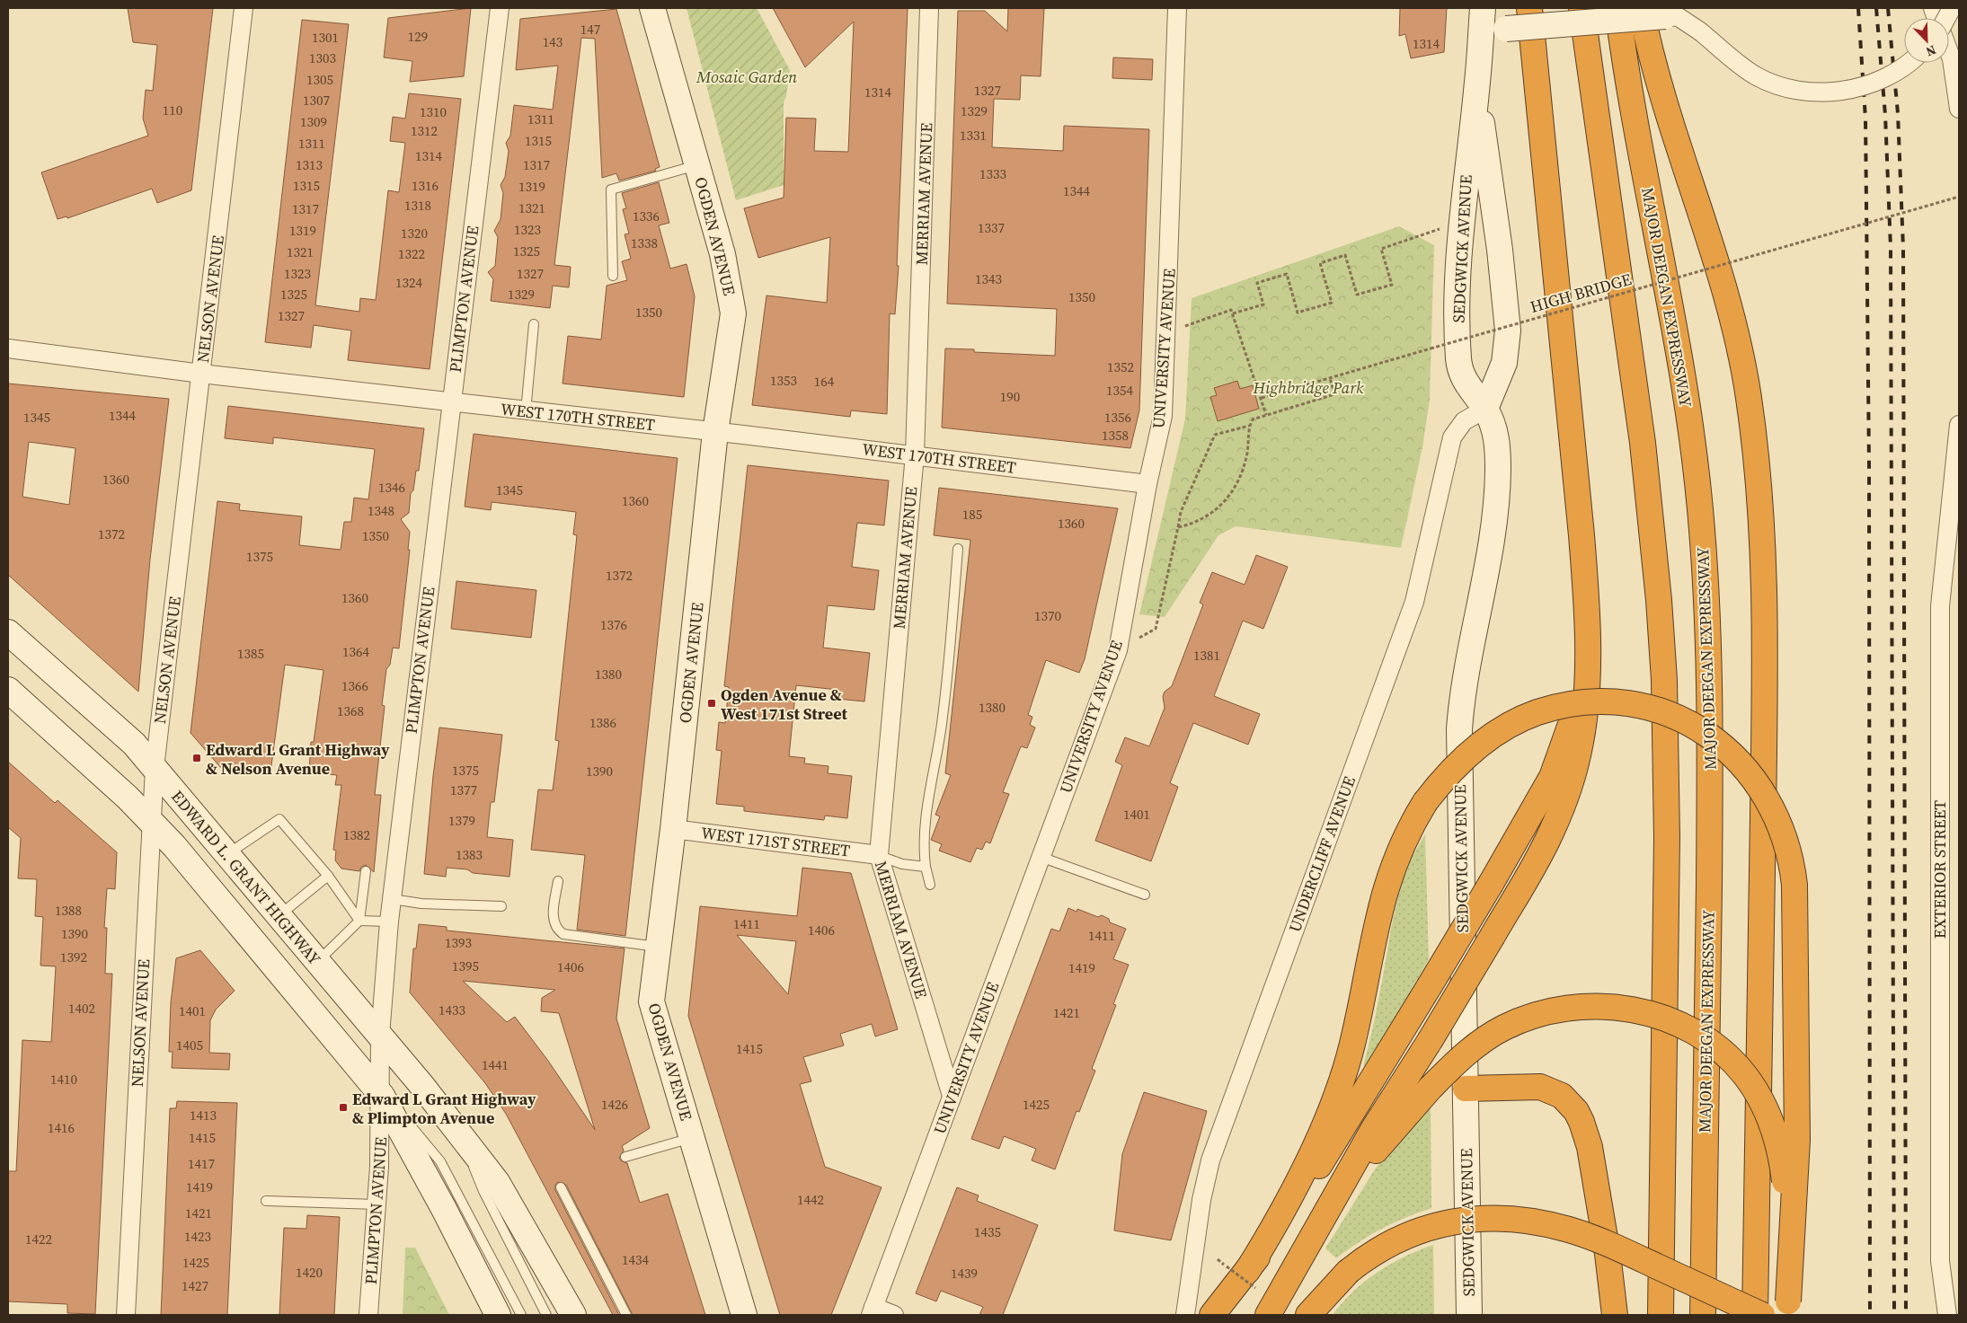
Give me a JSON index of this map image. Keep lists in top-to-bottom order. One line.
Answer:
{"streets":{"highway":["MAJOR DEEGAN EXPRESSWAY"],"main road":["OGDEN AVENUE","SEDGWICK AVENUE","EDWARD L. GRANT HIGHWAY"],"street":["MERRIAM AVENUE","NELSON AVENUE","PLIMPTON AVENUE","UNIVERSITY AVENUE","WEST 170TH STREET","WEST 171ST STREET","UNDERCLIFF AVENUE","EXTERIOR STREET"],"path":["HIGH BRIDGE"]},"crossings":[["MERRIAM AVENUE","UNIVERSITY AVENUE"],["MERRIAM AVENUE","WEST 170TH STREET"],["MERRIAM AVENUE","WEST 171ST STREET"],["OGDEN AVENUE","WEST 170TH STREET"],["OGDEN AVENUE","WEST 171ST STREET"],["SEDGWICK AVENUE","UNDERCLIFF AVENUE"],["NELSON AVENUE","WEST 170TH STREET"],["NELSON AVENUE","EDWARD L. GRANT HIGHWAY"],["PLIMPTON AVENUE","WEST 170TH STREET"],["PLIMPTON AVENUE","EDWARD L. GRANT HIGHWAY"],["UNIVERSITY AVENUE","WEST 170TH STREET"]],"parks":["Mosaic Garden","Highbridge Park"],"places":{"transit":["Ogden Avenue & West 171st Street","Edward L Grant Highway & Nelson Avenue","Edward L Grant Highway & Plimpton Avenue"]},"house_numbers":["147","129","1301","143","1314","1303","1305","1327","1314","1307","110","1329","1310","1311","1309","1312","1331","1315","1311","1314","1313","1317","1333","1315","1316","1319","1344","1318","1321","1317","1336","1337","1323","1319","1320","1338","1325","1321","1322","1323","1327","1343","1324","1325","1329","1350","1350","1327","1352","1353","164","1354","190","1344","1345","1356","1358","1360","1346","1345","1360","1348","185","1360","1372","1350","1375","1372","1360","1370","1376","1364","1385","1381","1380","1366","1380","1368","1386","1375","1390","1377","1401","1379","1382","1383","1388","1411","1406","1390","1411","1393","1392","1395","1406","1419","1402","1433","1401","1421","1405","1415","1441","1410","1426","1425","1413","1416","1415","1417","1419","1442","1421","1435","1423","1422","1434","1425","1420","1439","1427"],"north":"bottom right"}
